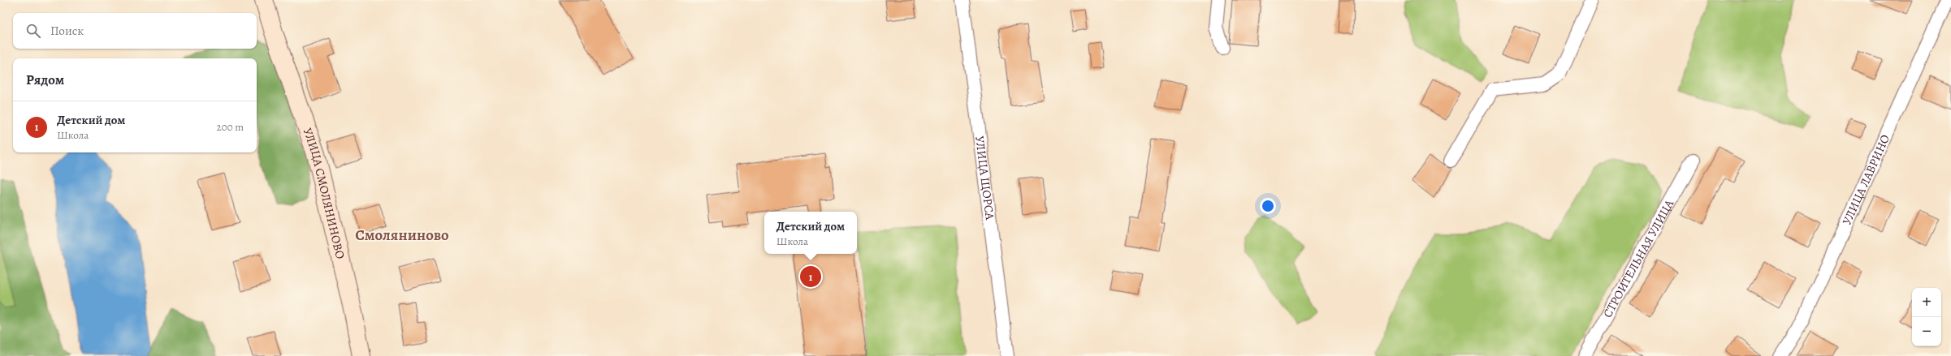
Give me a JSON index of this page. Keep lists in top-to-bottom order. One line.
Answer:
{"streets":{"main road":["УЛИЦА СМОЛЯНИНОВО"],"street":["УЛИЦА ЩОРСА","УЛИЦА ЛАВРИНО","СТРОИТЕЛЬНАЯ УЛИЦА"]},"districts":["Смоляниново"],"page":{"search":"Поиск","heading":"Рядом","list":[{"mark":"1","name":"Детский дом","note":"Школа","value":"200 m"}],"popup":["Детский дом","Школа"],"pins":"1","map_buttons":["+","−"]}}
